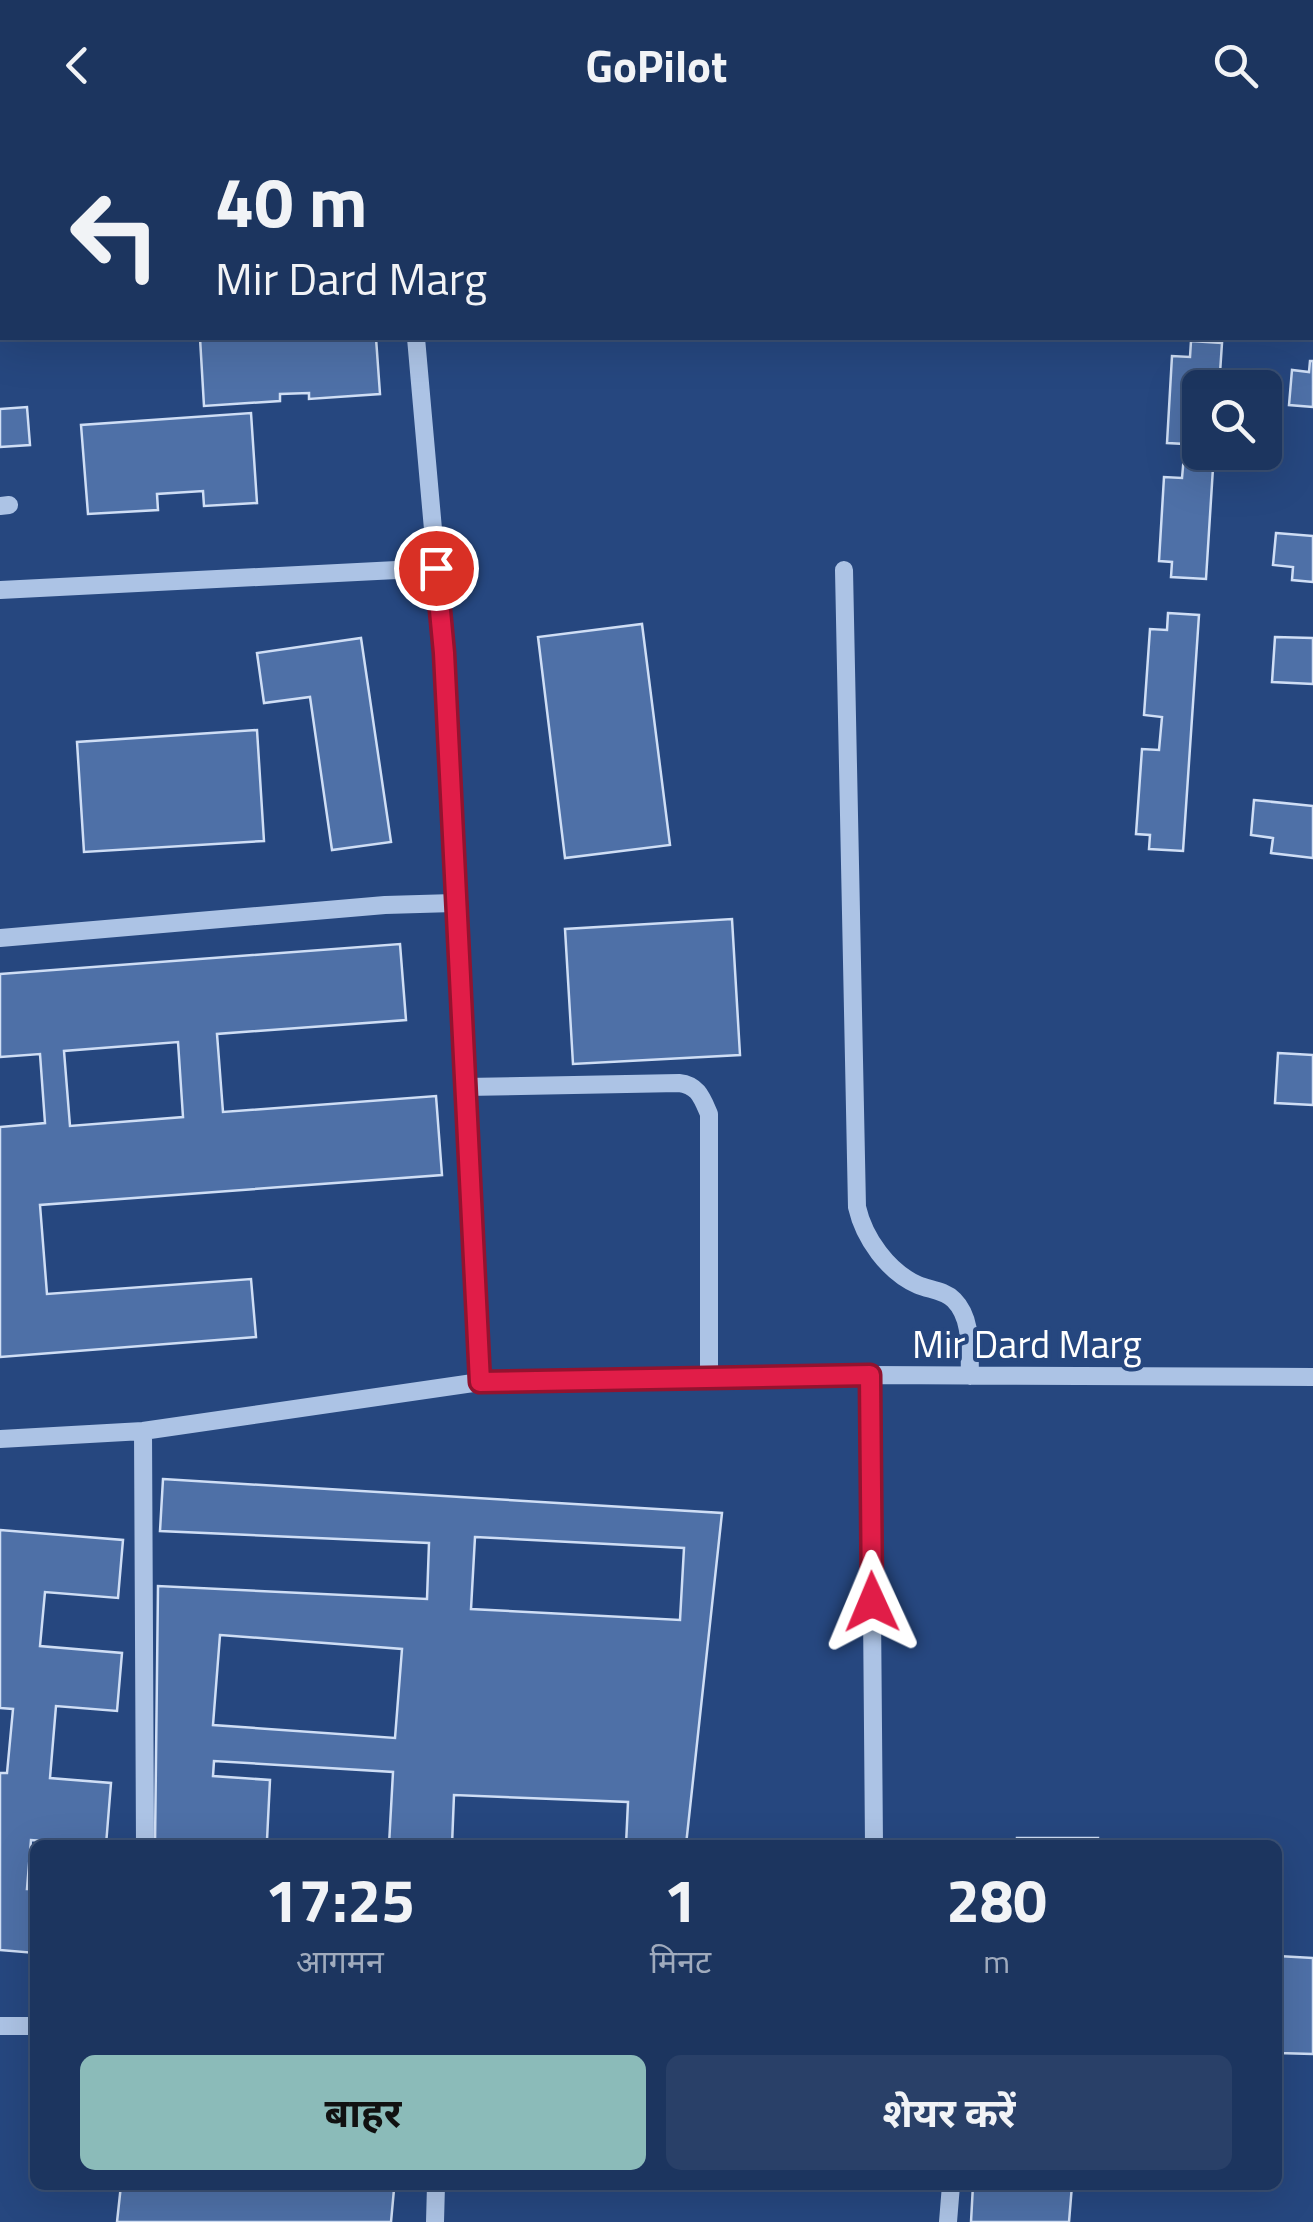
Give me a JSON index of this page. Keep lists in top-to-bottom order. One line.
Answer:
{"streets":{"street":["Mir Dard Marg"]},"page":{"header":"GoPilot","turn":["40 m","Mir Dard Marg"],"eta":["17:25","आगमन","1","मिनट","280","m"],"buttons":["बाहर","शेयर करें"]}}
